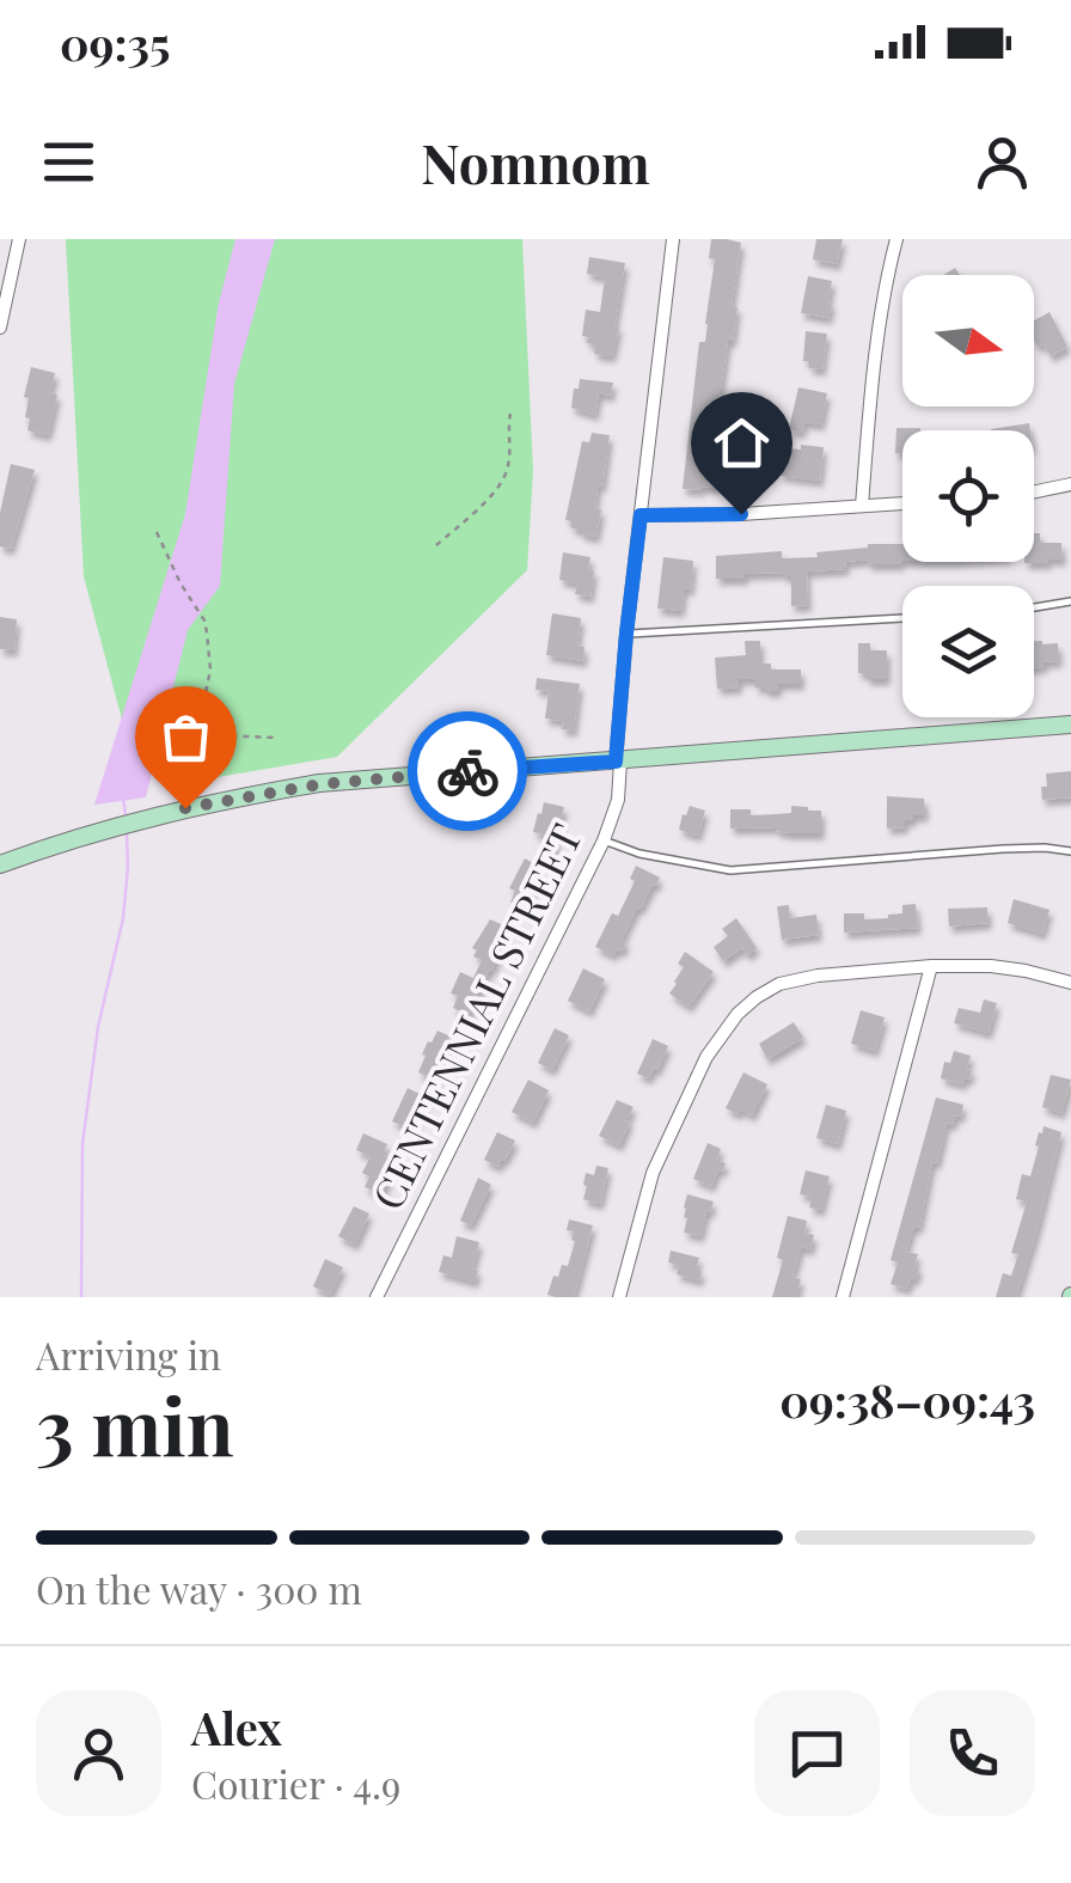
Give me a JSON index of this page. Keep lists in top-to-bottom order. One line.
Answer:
{"streets":{"street":["CENTENNIAL STREET"]},"north":"right","page":{"status":"09:35","header":"Nomnom","heading":["3 min","Arriving in","09:38–09:43"],"panel":["Alex","Courier · 4.9"],"bar":"On the way · 300 m"}}
